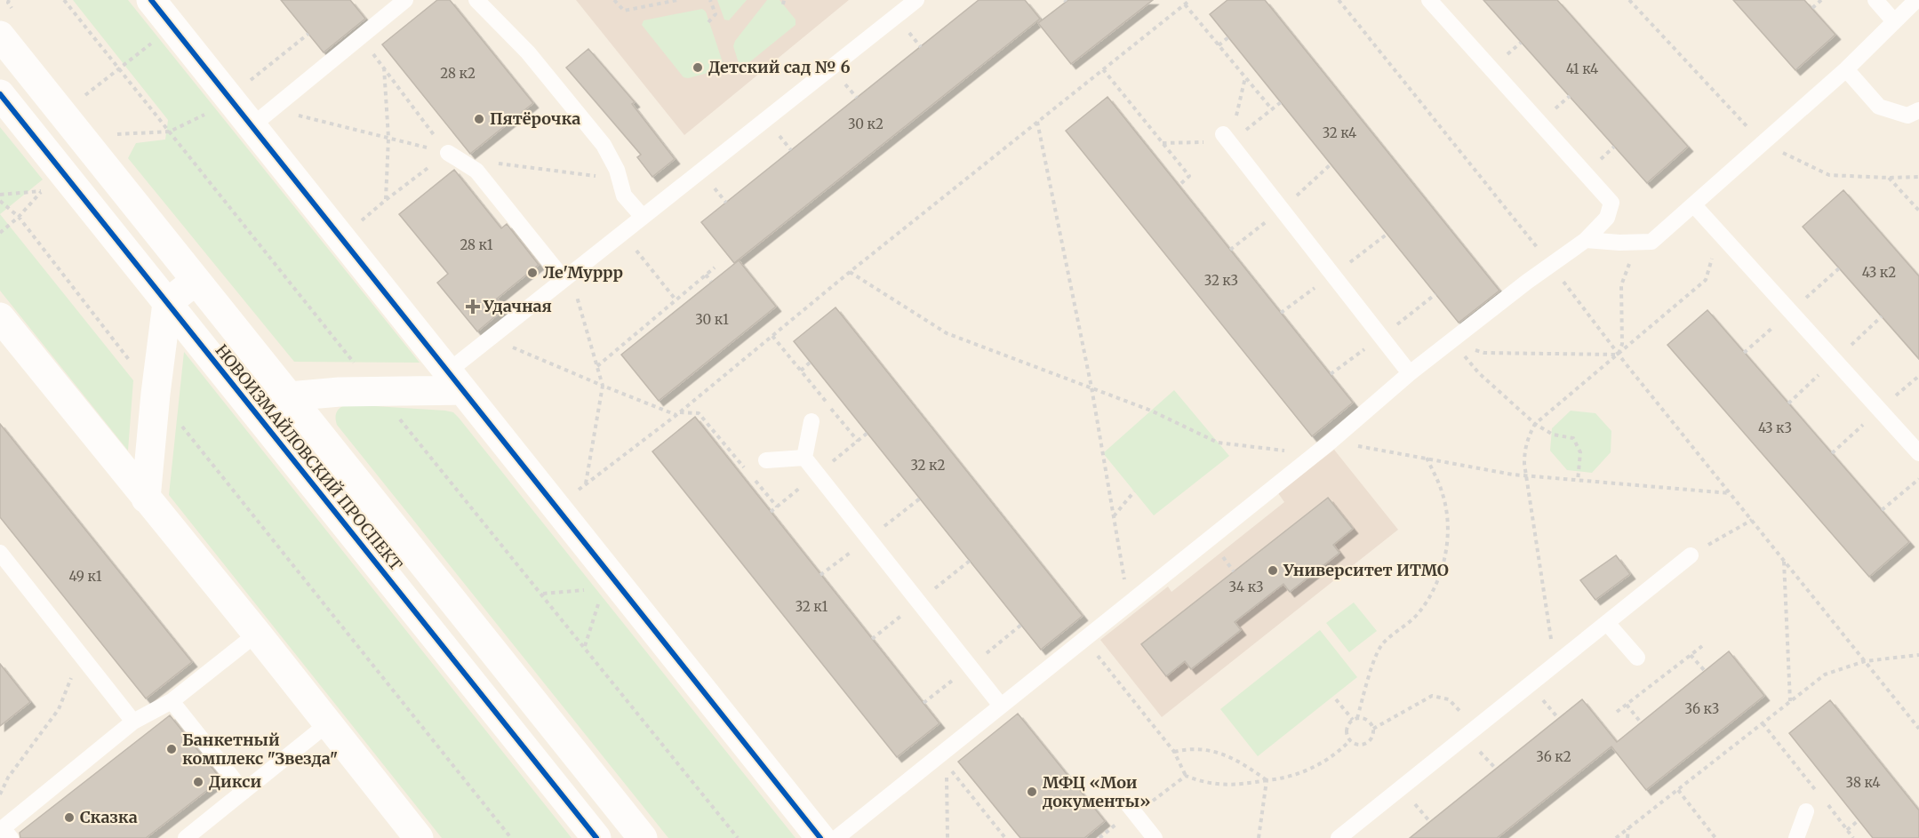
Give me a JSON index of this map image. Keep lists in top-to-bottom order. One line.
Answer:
{"streets":{"street":["НОВОИЗМАЙЛОВСКИЙ ПРОСПЕКТ"]},"places":{"other":["Детский сад № 6","Пятёрочка","Ле'Муррр","Университет ИТМО","Банкетный комплекс \"Звезда\"","Дикси","МФЦ «Мои документы»","Сказка"],"health":["Удачная"]},"house_numbers":["41 к4","28 к2","30 к2","32 к4","28 к1","43 к2","32 к3","30 к1","43 к3","32 к2","49 к1","34 к3","32 к1","36 к3","36 к2","38 к4"]}
